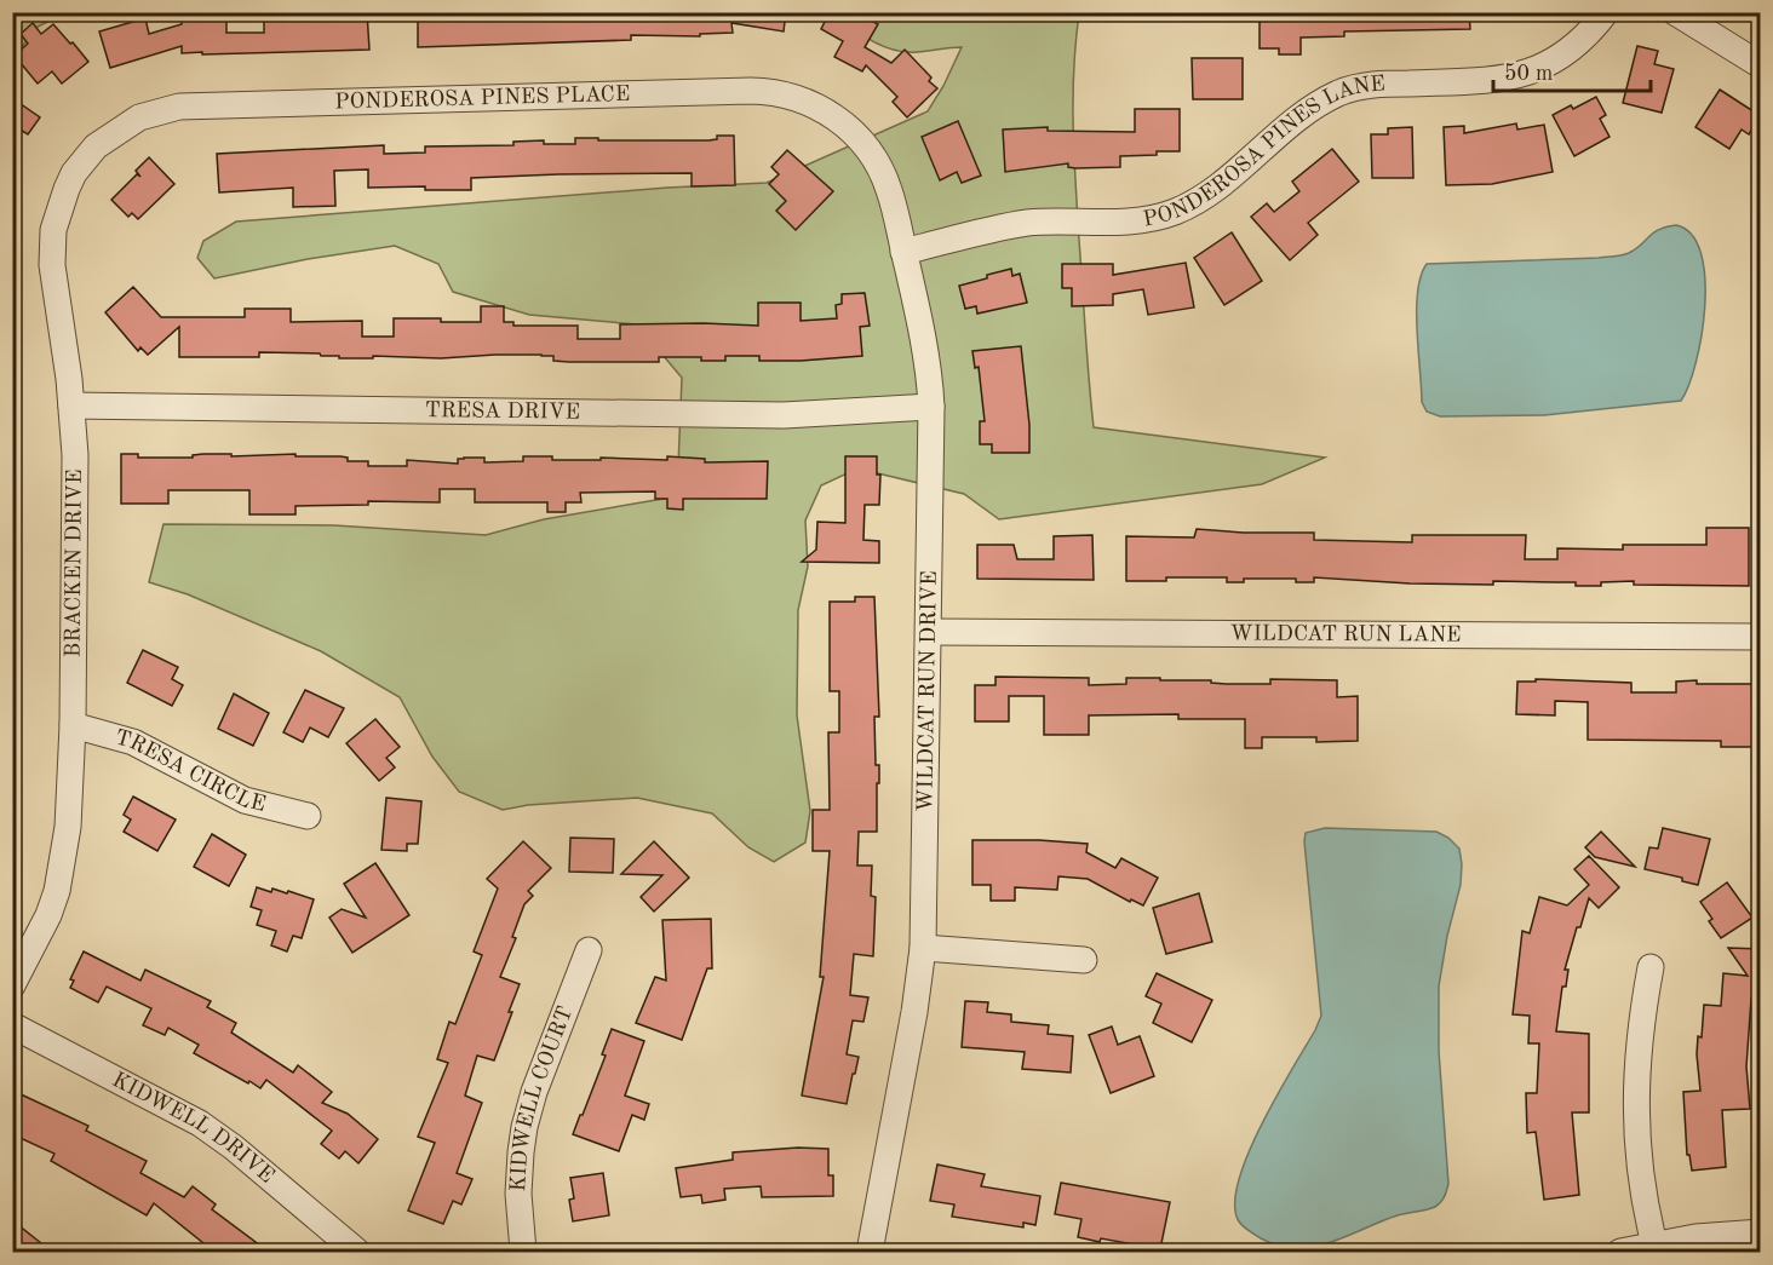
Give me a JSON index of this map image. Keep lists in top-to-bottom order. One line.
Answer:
{"streets":{"street":["PONDEROSA PINES PLACE","PONDEROSA PINES LANE","TRESA DRIVE","BRACKEN DRIVE","WILDCAT RUN LANE","WILDCAT RUN DRIVE","TRESA CIRCLE","KIDWELL COURT","KIDWELL DRIVE"]},"crossings":[["PONDEROSA PINES PLACE","BRACKEN DRIVE"],["PONDEROSA PINES PLACE","WILDCAT RUN DRIVE"],["PONDEROSA PINES LANE","WILDCAT RUN DRIVE"],["TRESA DRIVE","BRACKEN DRIVE"],["TRESA DRIVE","WILDCAT RUN DRIVE"],["BRACKEN DRIVE","TRESA CIRCLE"],["WILDCAT RUN LANE","WILDCAT RUN DRIVE"]],"scale_bar":"50 m"}
